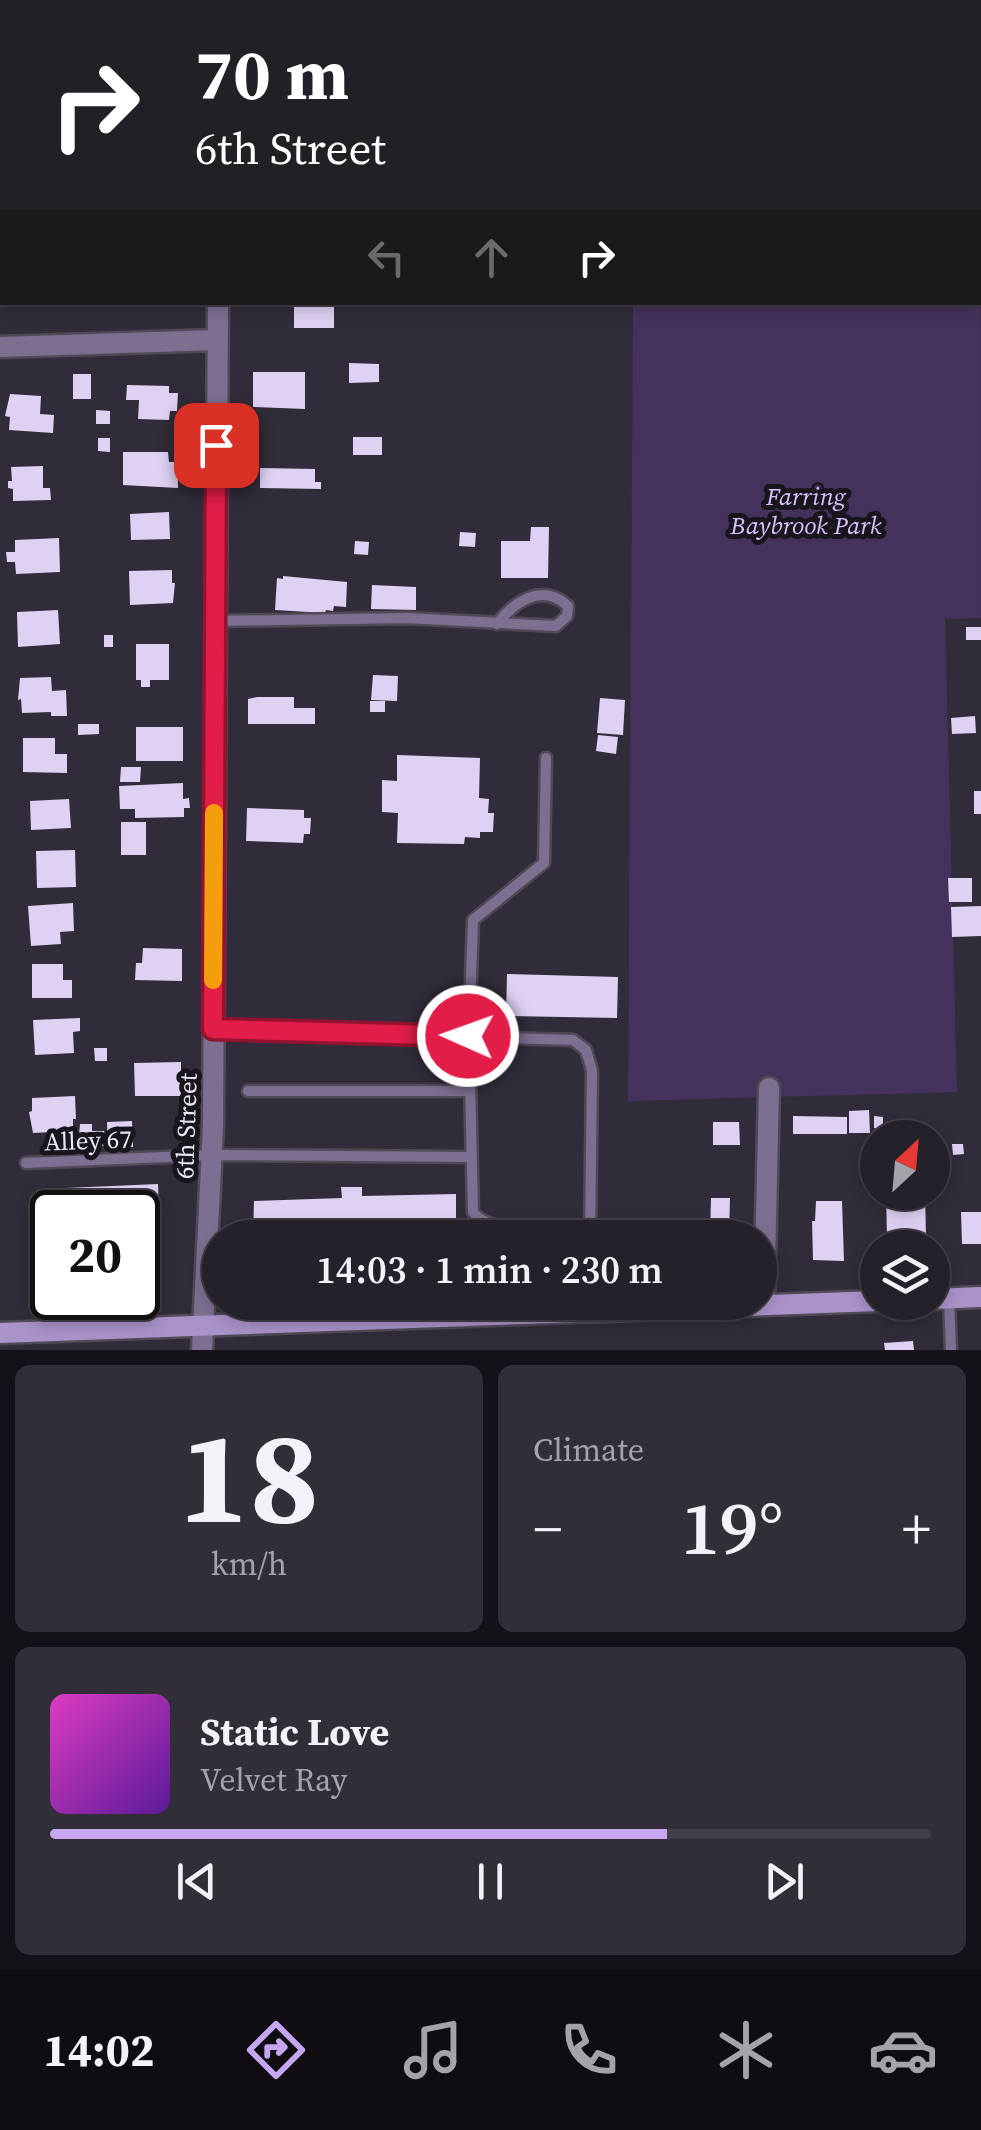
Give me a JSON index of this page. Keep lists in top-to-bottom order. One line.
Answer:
{"streets":{"street":["6th Street"],"lane":["Alley 67"]},"crossings":[["6th Street","Alley 67"]],"parks":["Farring Baybrook Park"],"north":"top right","page":{"turn":["70 m","6th Street"],"limit":"20","trip":"14:03 · 1 min · 230 m","tile":[["18","km/h"],"Climate"],"heat":["−","19°","+"],"song":["Static Love","Velvet Ray"],"tabs":"14:02"}}
